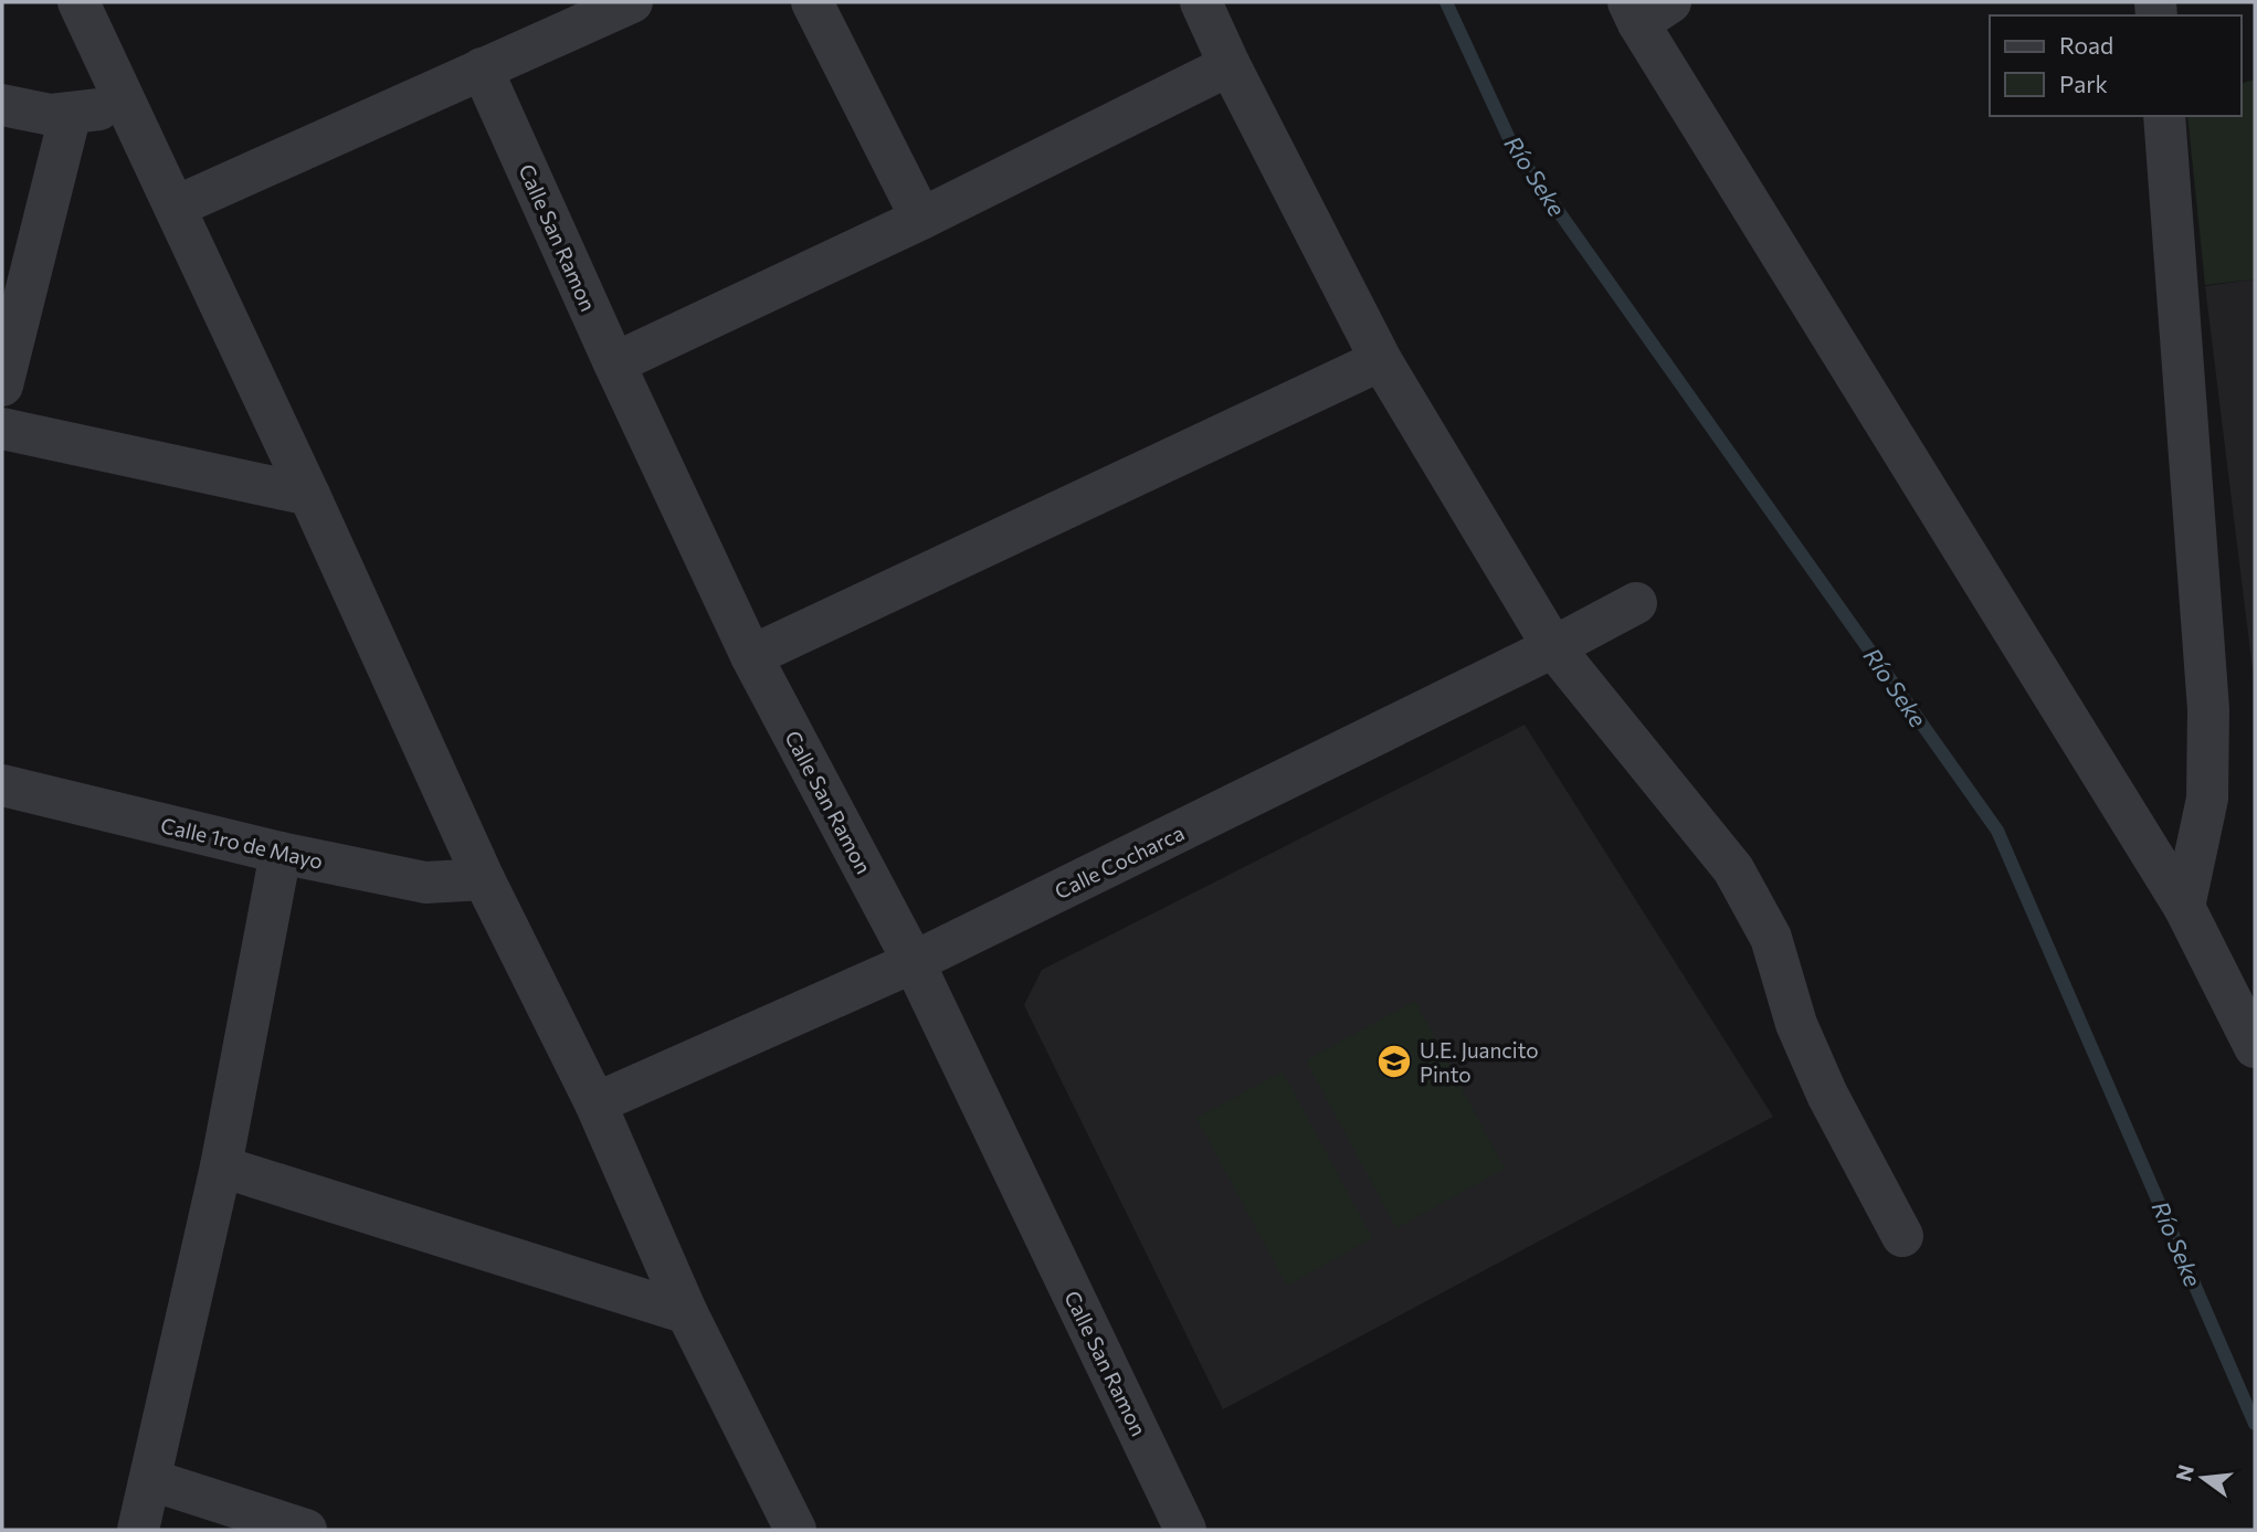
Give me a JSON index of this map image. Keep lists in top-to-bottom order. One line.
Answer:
{"streets":{"street":["Calle San Ramon","Calle 1ro de Mayo","Calle Cocharca"]},"crossings":[["Calle San Ramon","Calle Cocharca"]],"water":["Río Seke"],"places":{"school or university":["U.E. Juancito Pinto"]},"legend":["Road","Park"],"north":"left"}
